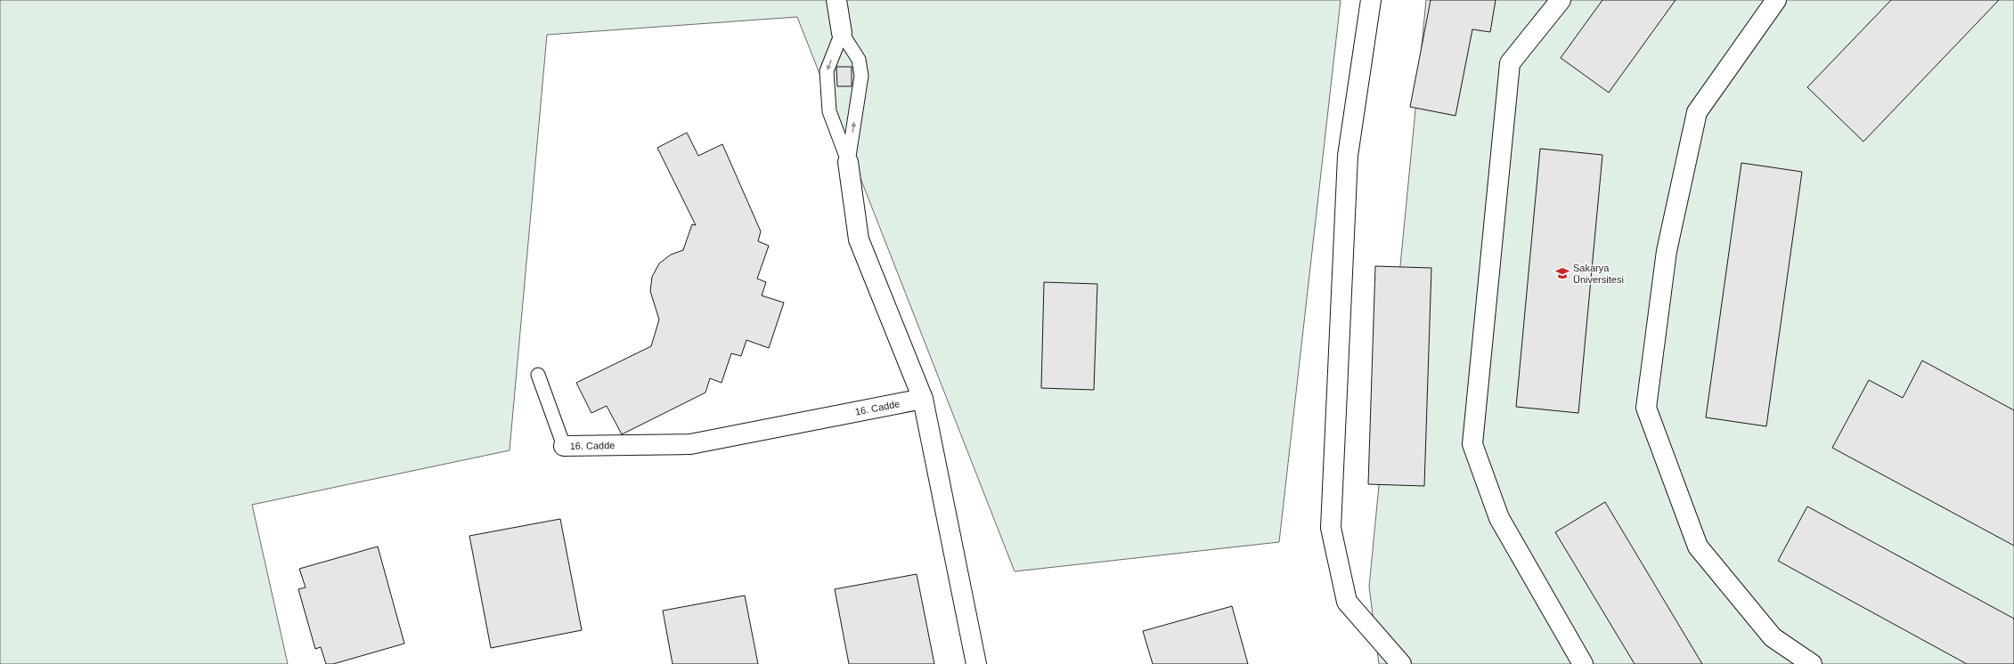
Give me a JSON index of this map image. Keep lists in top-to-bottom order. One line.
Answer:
{"streets":{"street":["16. Cadde"]},"places":{"school or university":["Sakarya Üniversitesi"]}}
